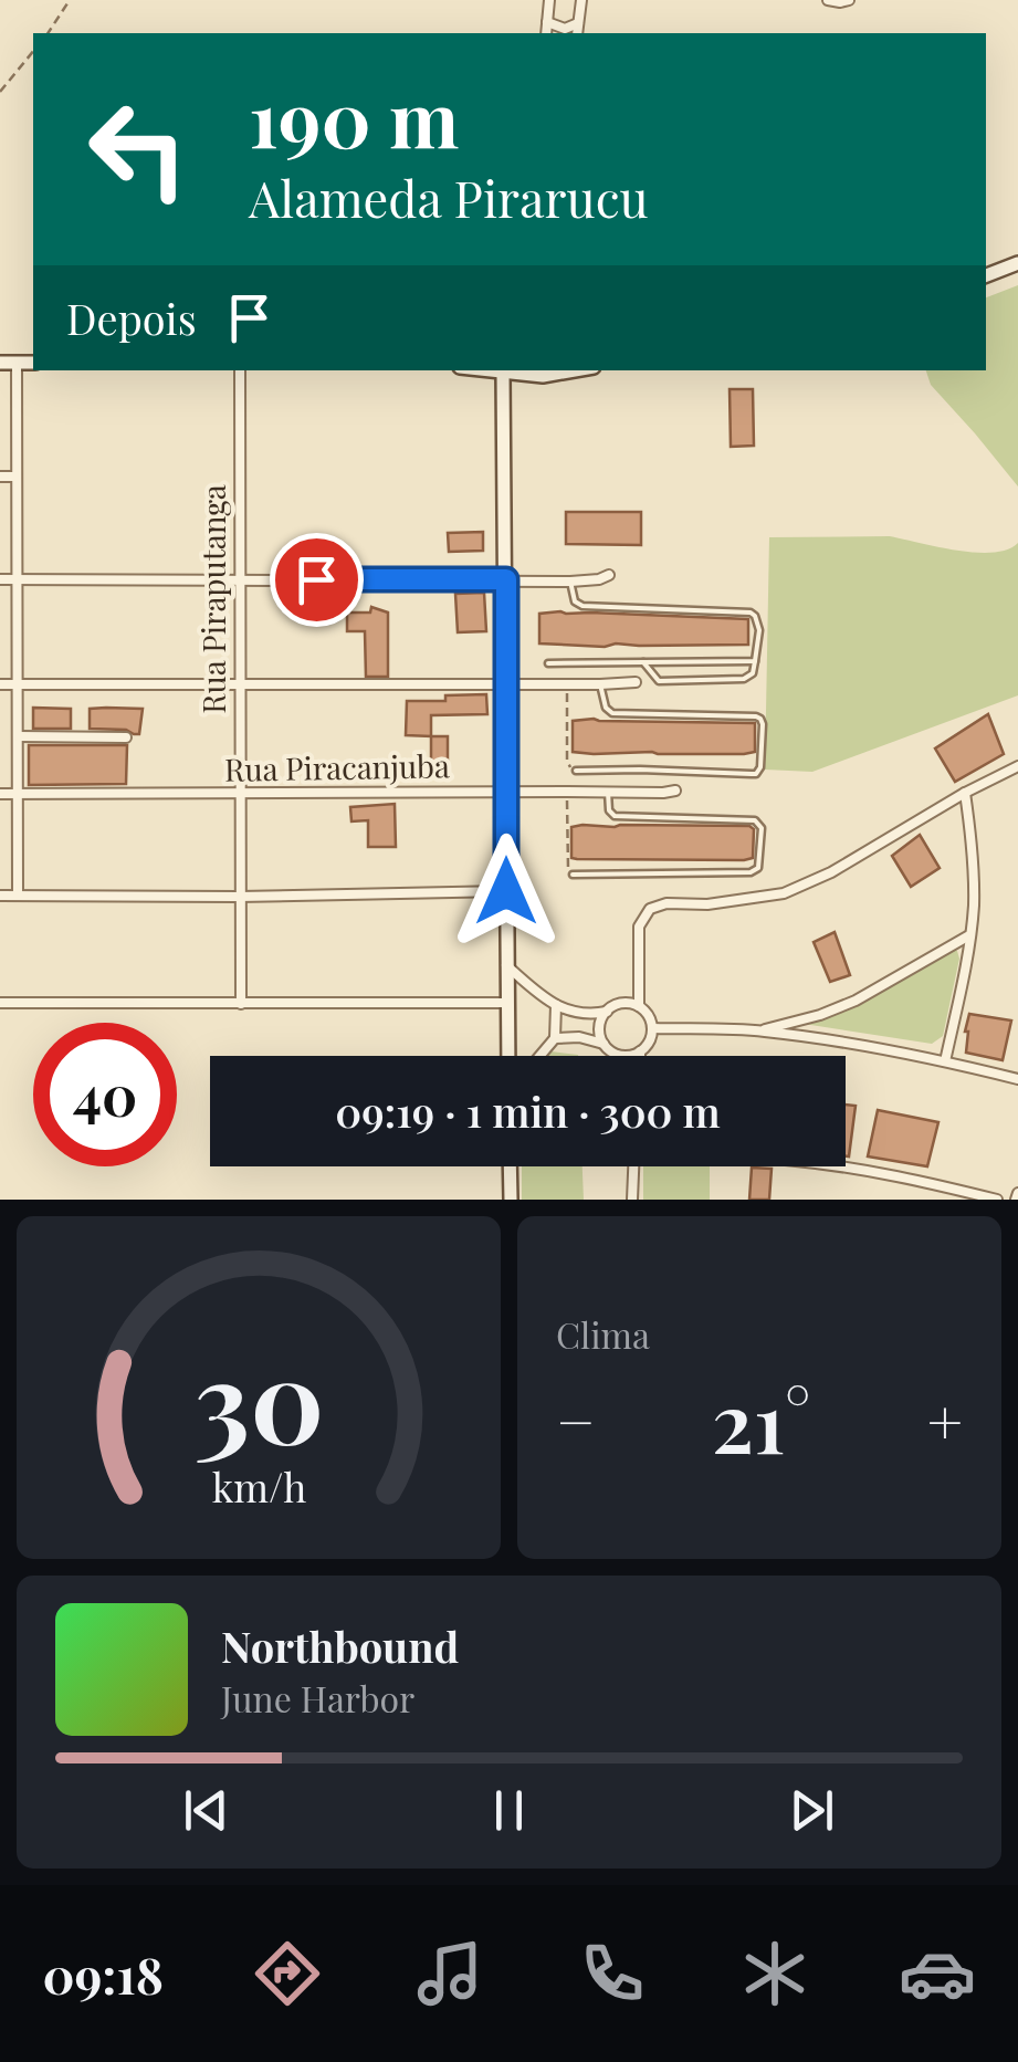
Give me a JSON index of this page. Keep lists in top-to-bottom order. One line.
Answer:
{"streets":{"street":["Rua Piraputanga","Rua Piracanjuba"]},"crossings":[["Rua Piraputanga","Rua Piracanjuba"]],"page":{"turn":["190 m","Alameda Pirarucu"],"then":"Depois","limit":"40","trip":"09:19 · 1 min · 300 m","tile":"Clima","heat":["−","21°","+"],"song":["Northbound","June Harbor"],"tabs":"09:18","gauge":["30","km/h"]}}
